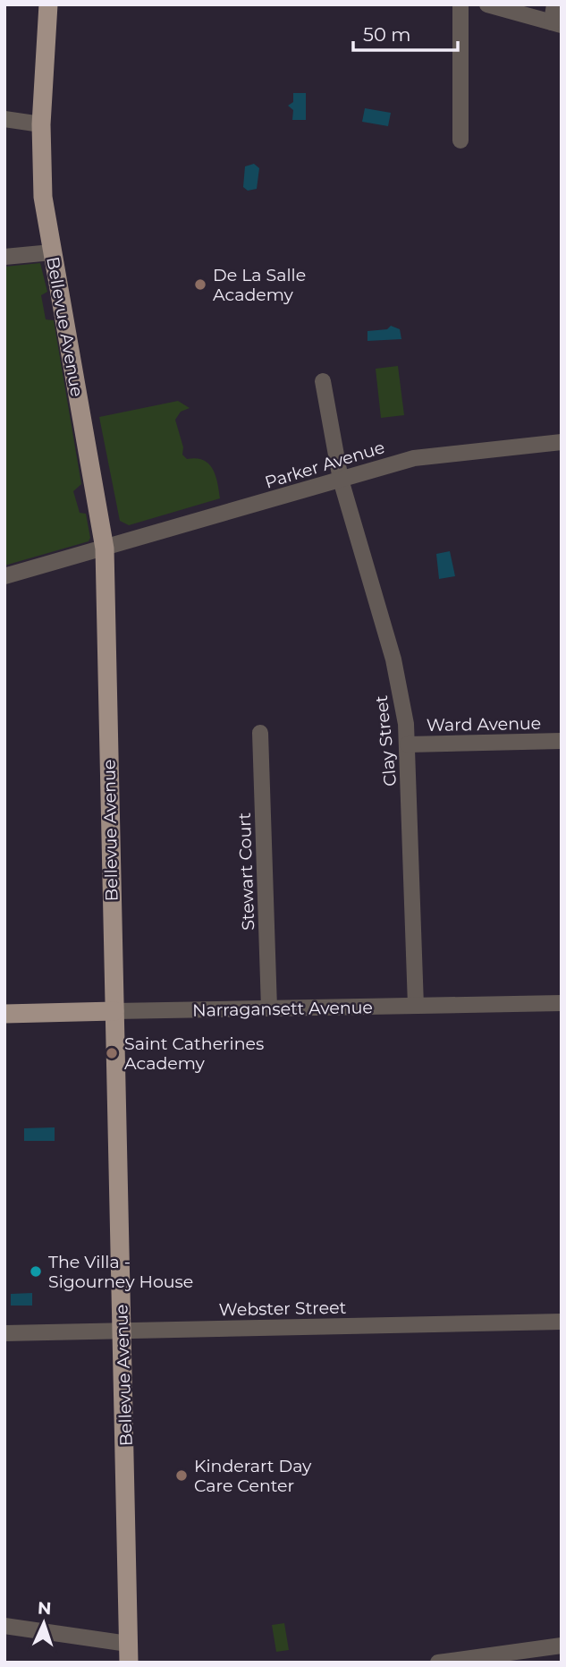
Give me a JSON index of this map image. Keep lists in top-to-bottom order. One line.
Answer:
{"streets":{"main road":["Bellevue Avenue","Narragansett Avenue"],"street":["Parker Avenue","Ward Avenue","Clay Street","Stewart Court","Webster Street"]},"crossings":[["Bellevue Avenue","Parker Avenue"],["Bellevue Avenue","Narragansett Avenue"],["Bellevue Avenue","Webster Street"],["Parker Avenue","Clay Street"],["Ward Avenue","Clay Street"],["Clay Street","Narragansett Avenue"],["Stewart Court","Narragansett Avenue"]],"places":["De La Salle Academy","Saint Catherines Academy","The Villa - Sigourney House","Kinderart Day Care Center"],"scale_bar":"50 m","north":"top"}
